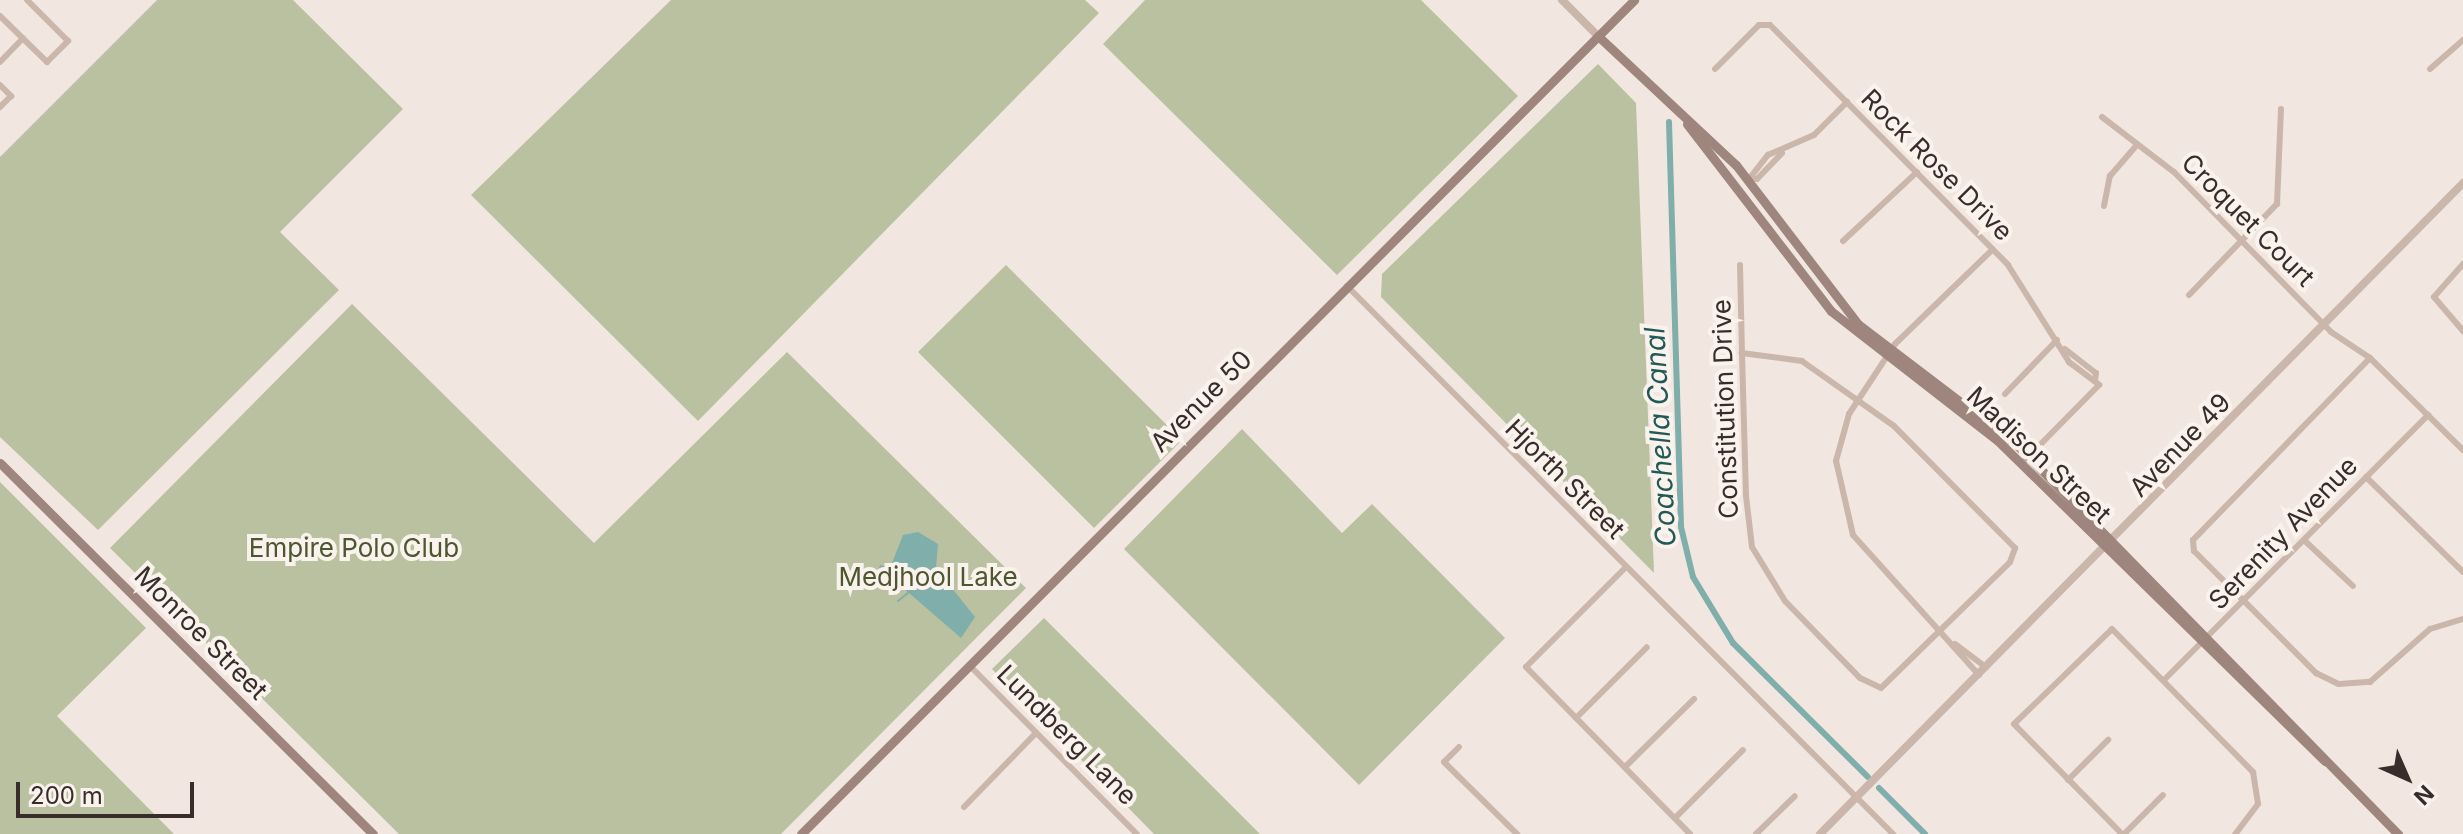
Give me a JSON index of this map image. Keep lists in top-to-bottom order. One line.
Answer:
{"streets":{"main road":["Avenue 50","Madison Street","Monroe Street"],"street":["Rock Rose Drive","Croquet Court","Constitution Drive","Avenue 49","Hjorth Street","Serenity Avenue","Lundberg Lane"]},"crossings":[["Croquet Court","Avenue 49"],["Croquet Court","Serenity Avenue"],["Avenue 50","Madison Street"],["Avenue 50","Hjorth Street"],["Avenue 50","Lundberg Lane"],["Avenue 49","Madison Street"],["Avenue 49","Hjorth Street"],["Madison Street","Serenity Avenue"]],"water":["Coachella Canal"],"parks":["Empire Polo Club","Medjhool Lake"],"scale_bar":"200 m","north":"bottom right"}
